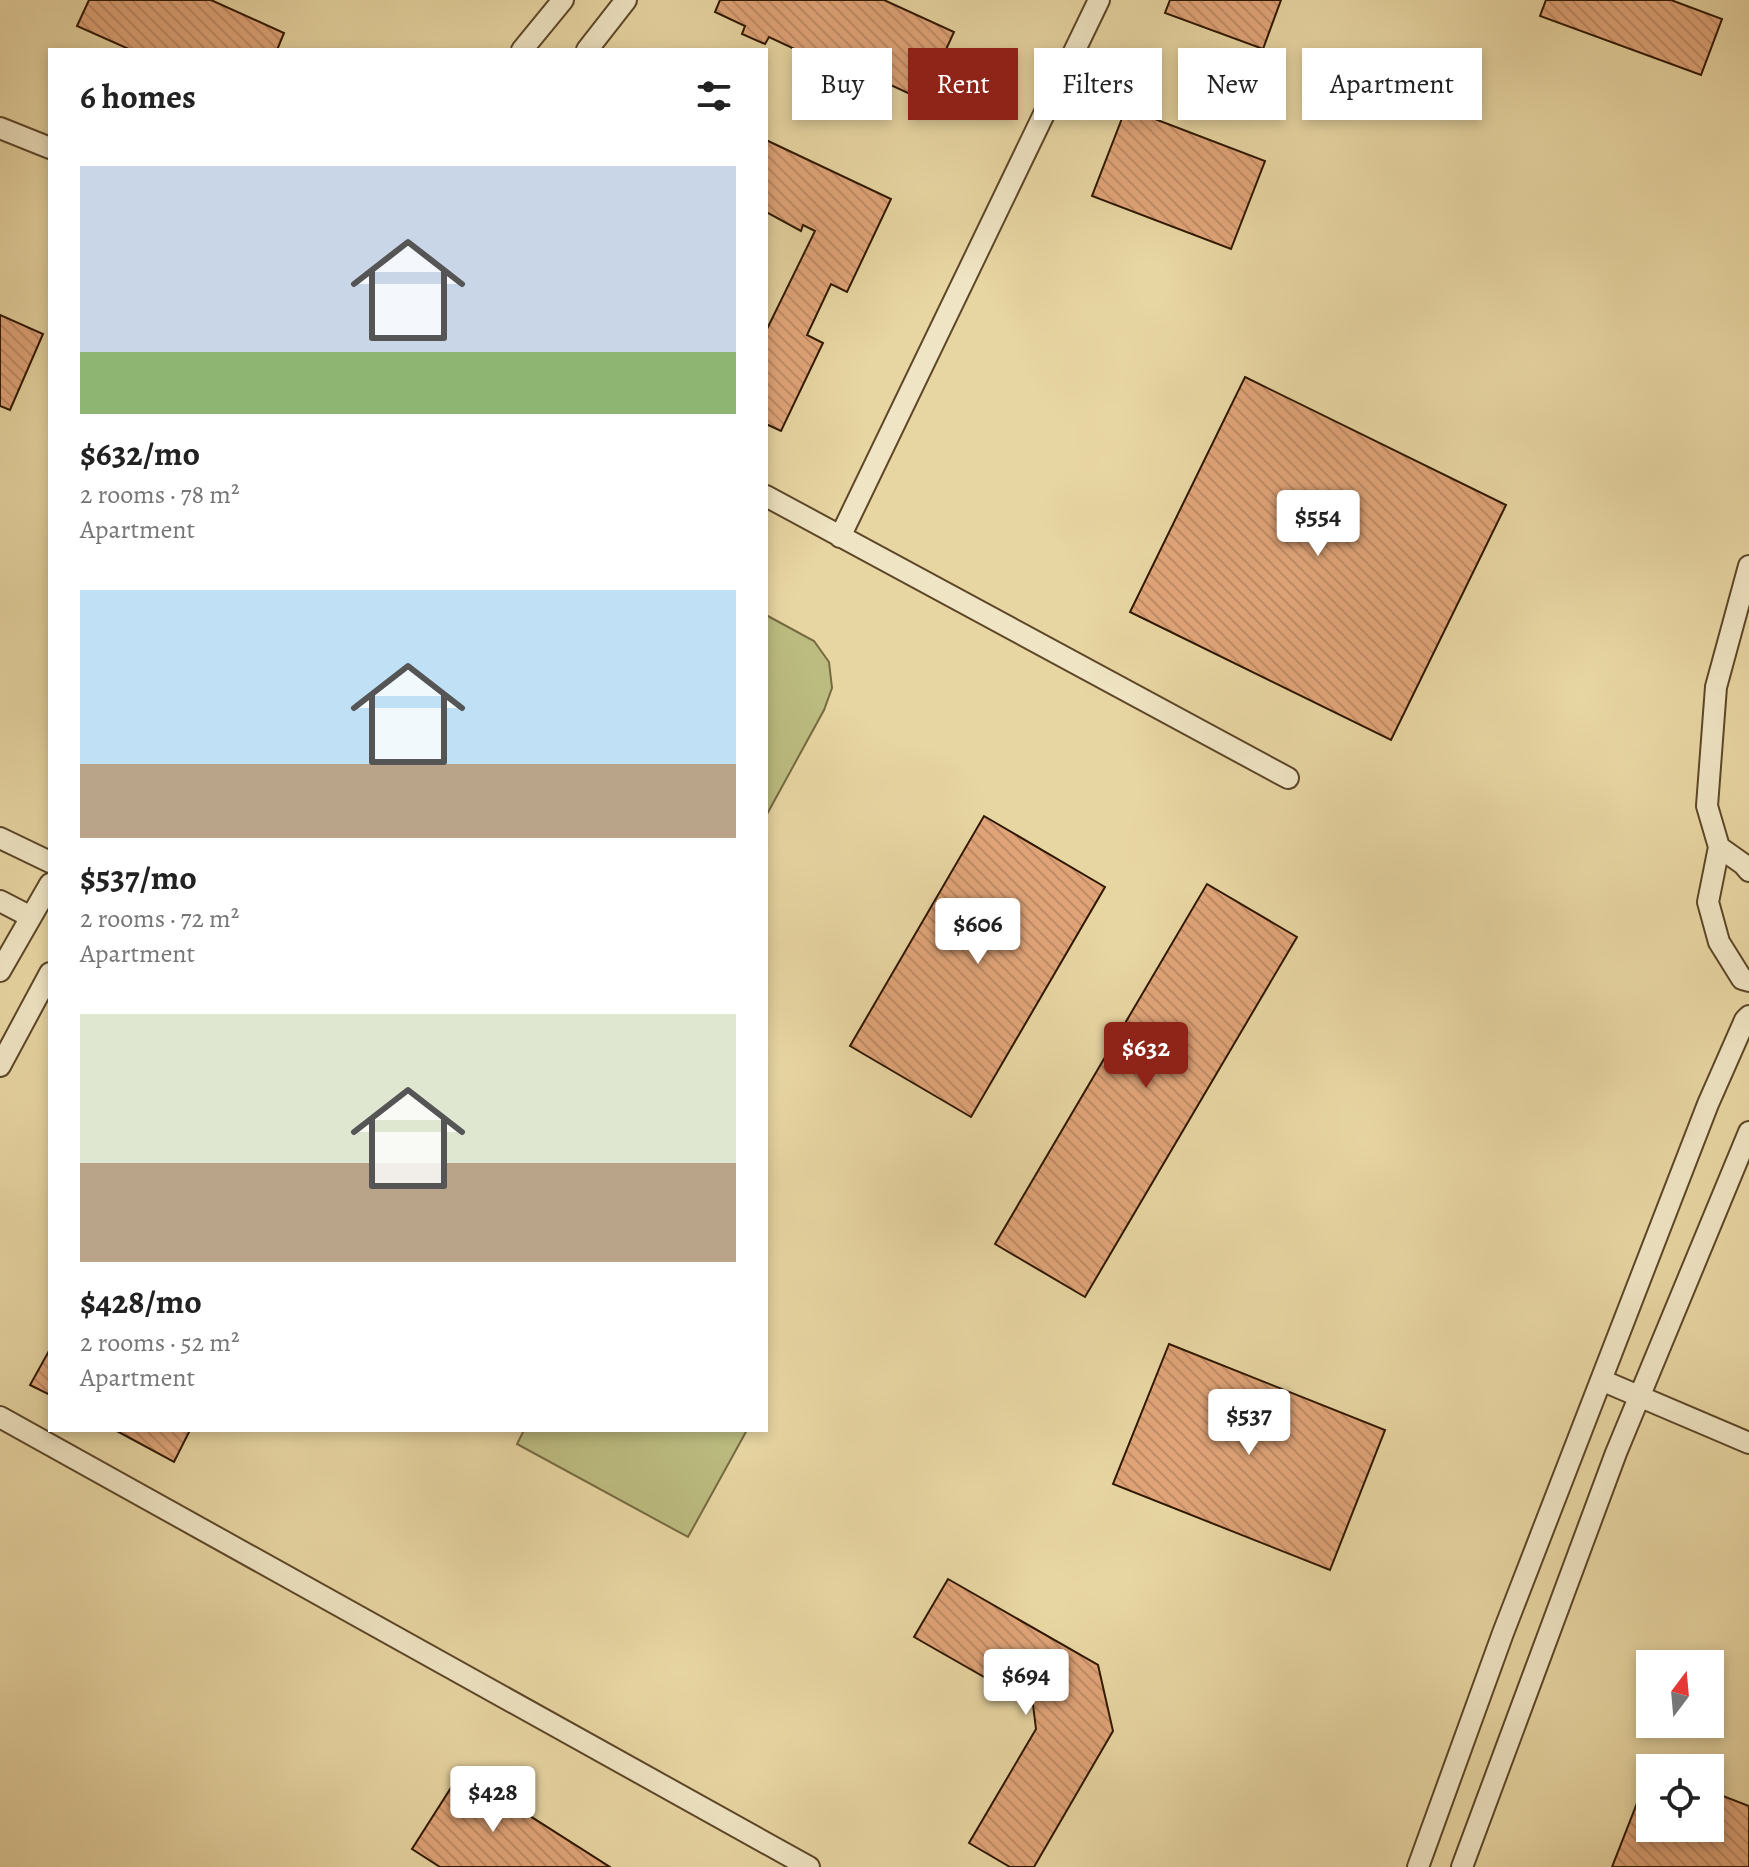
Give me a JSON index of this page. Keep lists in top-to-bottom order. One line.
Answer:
{"north":"top","page":{"chip":["Buy","Rent","Filters","New","Apartment"],"heading":"6 homes","list":[{"name":"$632/mo","note":"2 rooms · 78 m² · Apartment"},{"name":"$537/mo","note":"2 rooms · 72 m² · Apartment"},{"name":"$428/mo","note":"2 rooms · 52 m² · Apartment"}],"price":["$554","$606","$632","$537","$694","$428"]}}
